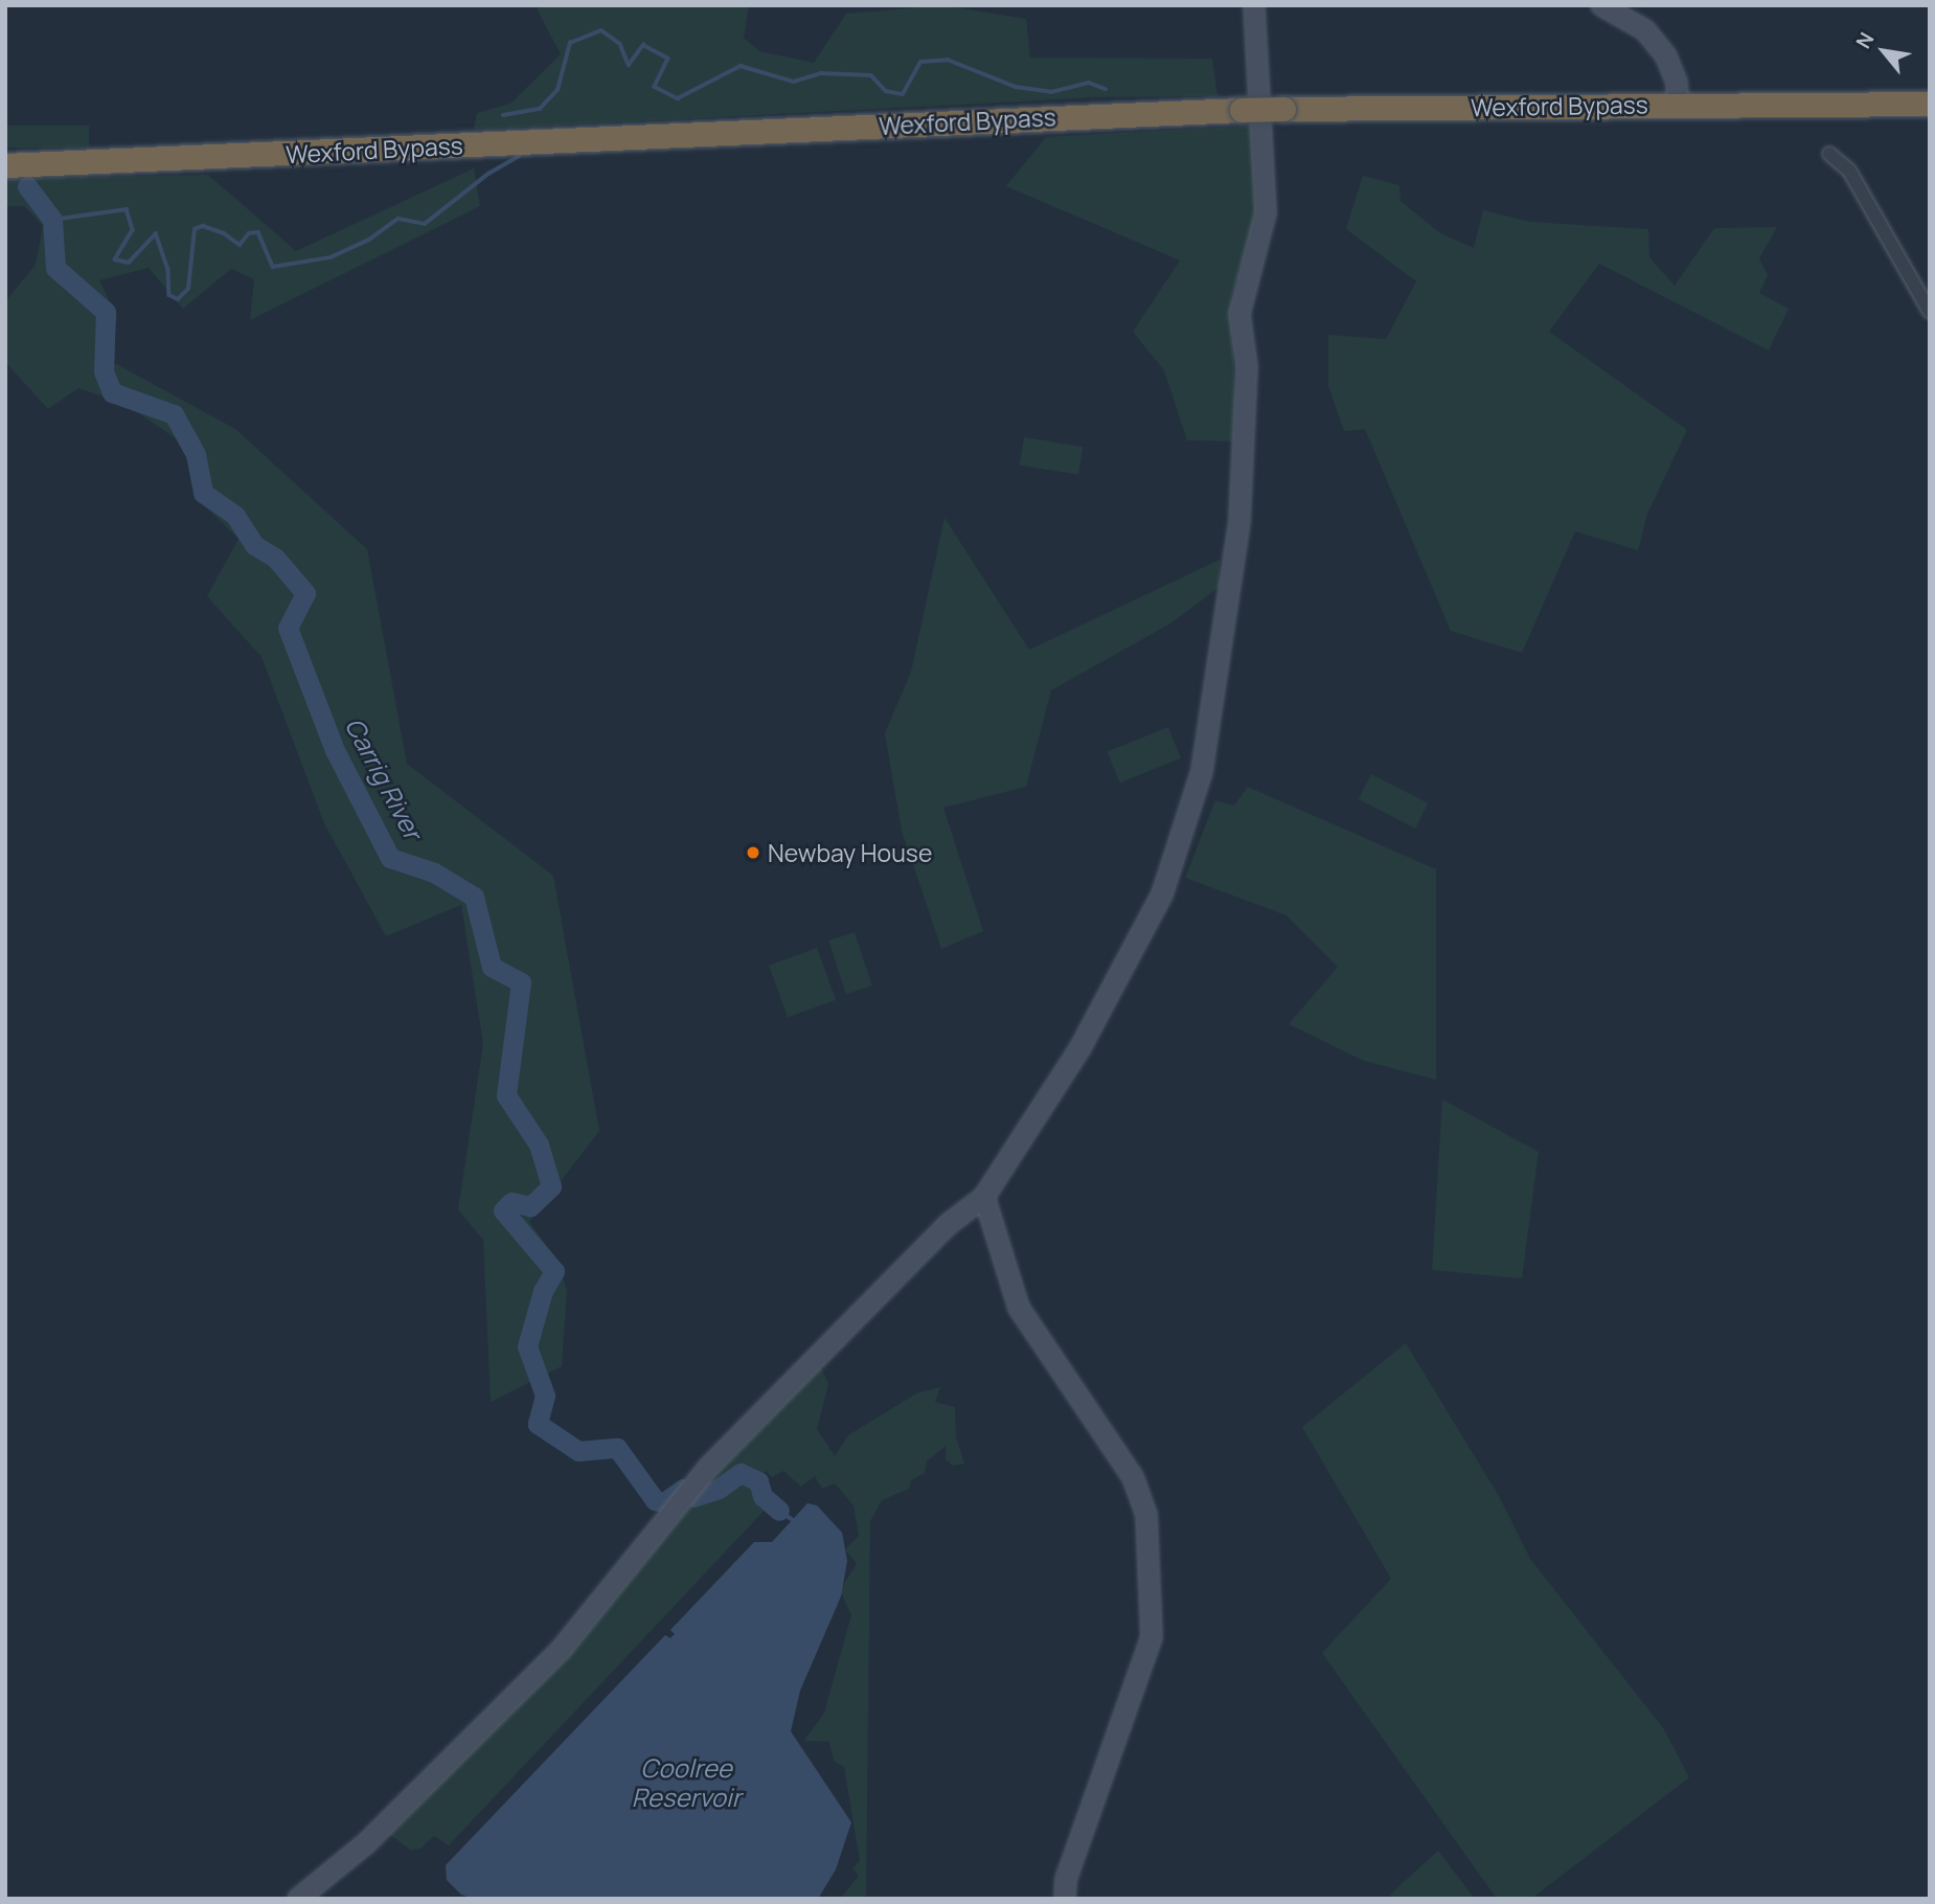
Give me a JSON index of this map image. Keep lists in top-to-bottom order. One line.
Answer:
{"streets":{"highway":["Wexford Bypass"]},"water":["Carrig River","Coolree Reservoir"],"places":["Newbay House"],"north":"top left"}
